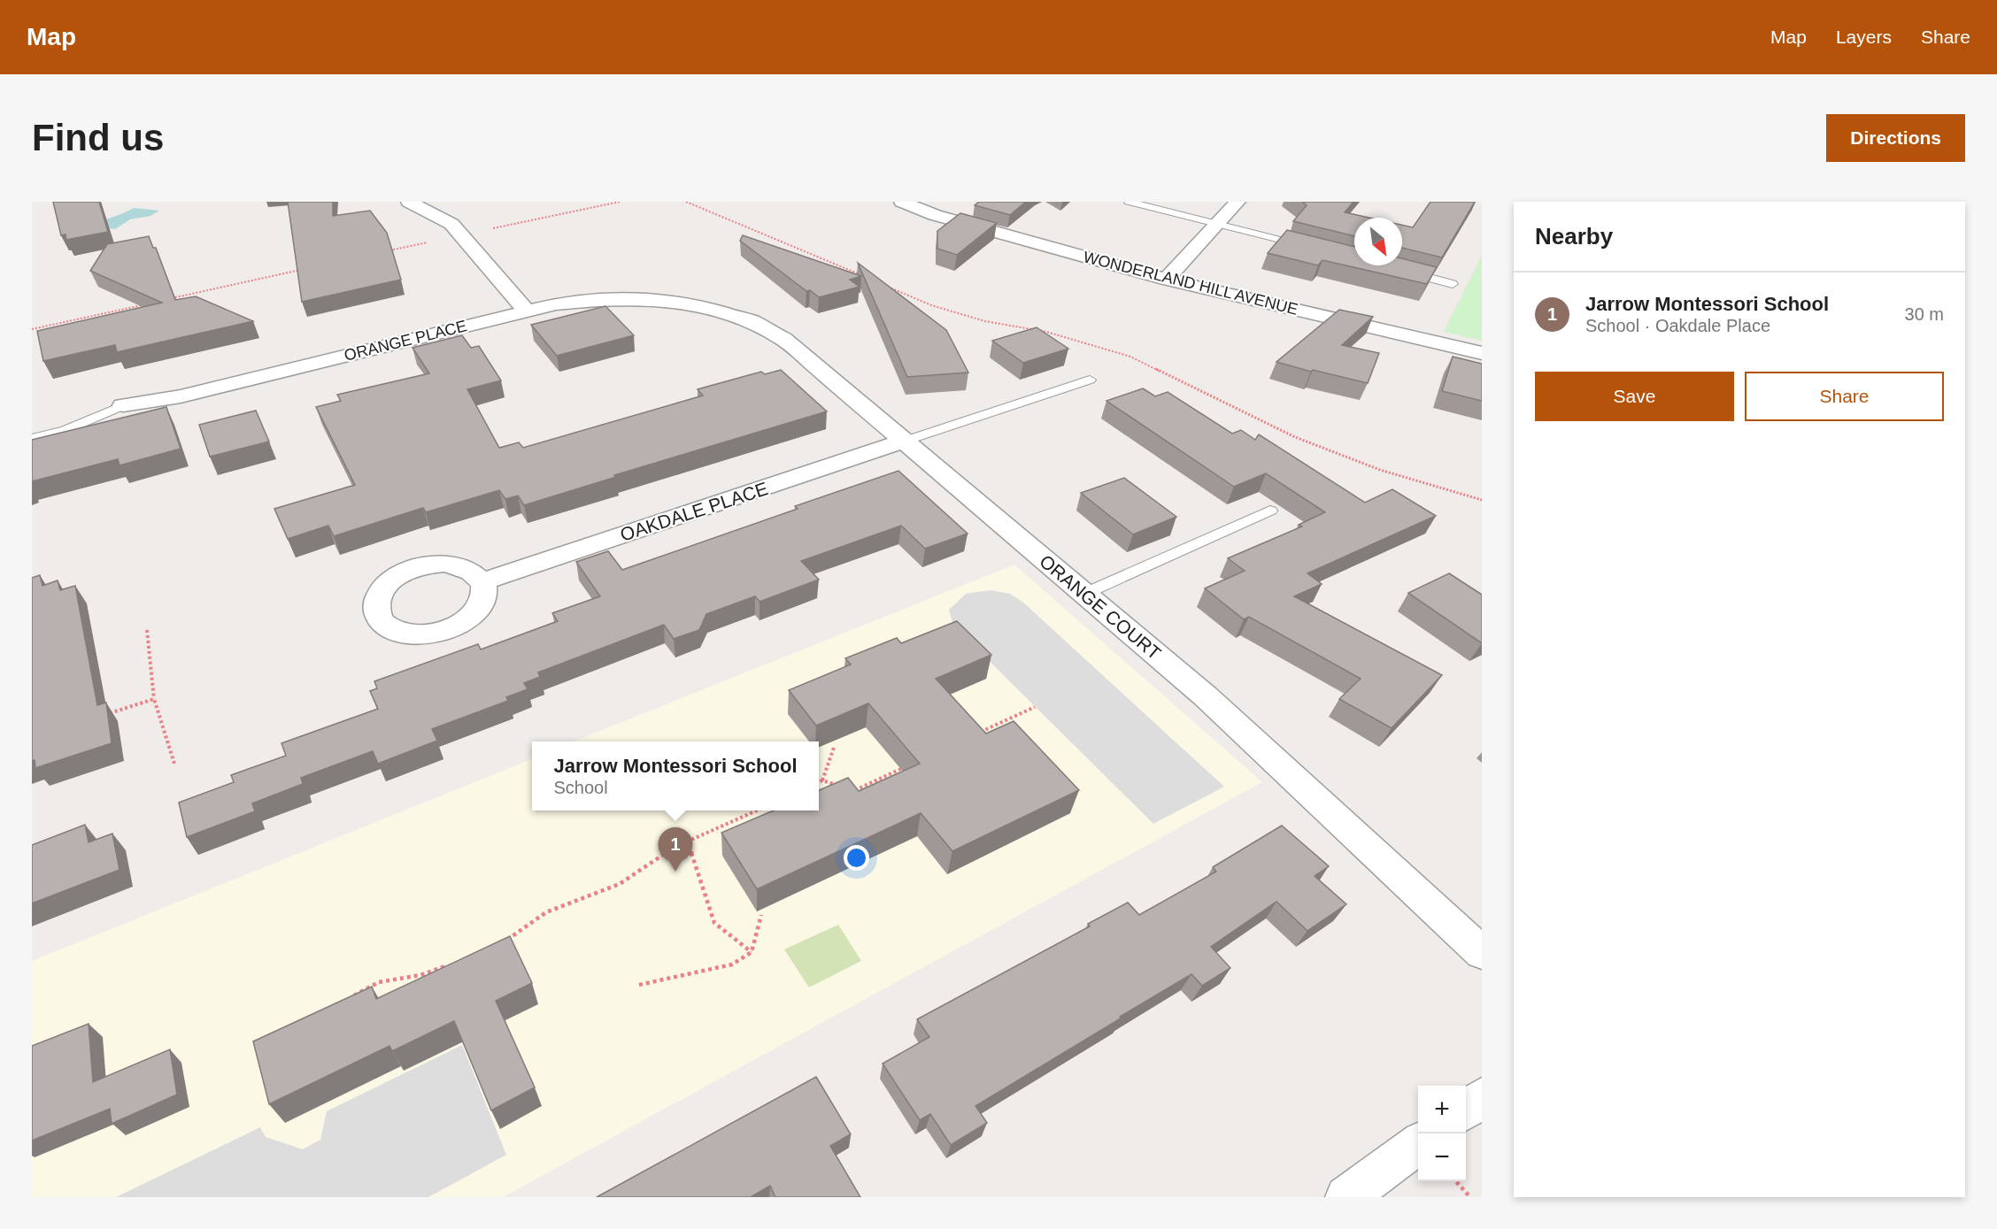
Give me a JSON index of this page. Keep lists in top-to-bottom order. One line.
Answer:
{"streets":{"street":["WONDERLAND HILL AVENUE","ORANGE PLACE","OAKDALE PLACE","ORANGE COURT"]},"crossings":[["ORANGE PLACE","ORANGE COURT"],["OAKDALE PLACE","ORANGE COURT"]],"north":"bottom right","page":{"header":"Map","nav":["Map","Layers","Share"],"buttons":["Directions",["Save","Share"]],"title":"Find us","heading":"Nearby","list":[{"mark":"1","name":"Jarrow Montessori School","note":"School · Oakdale Place","value":"30 m"}],"popup":["Jarrow Montessori School","School"],"pins":"1","map_buttons":["+","−"]}}
